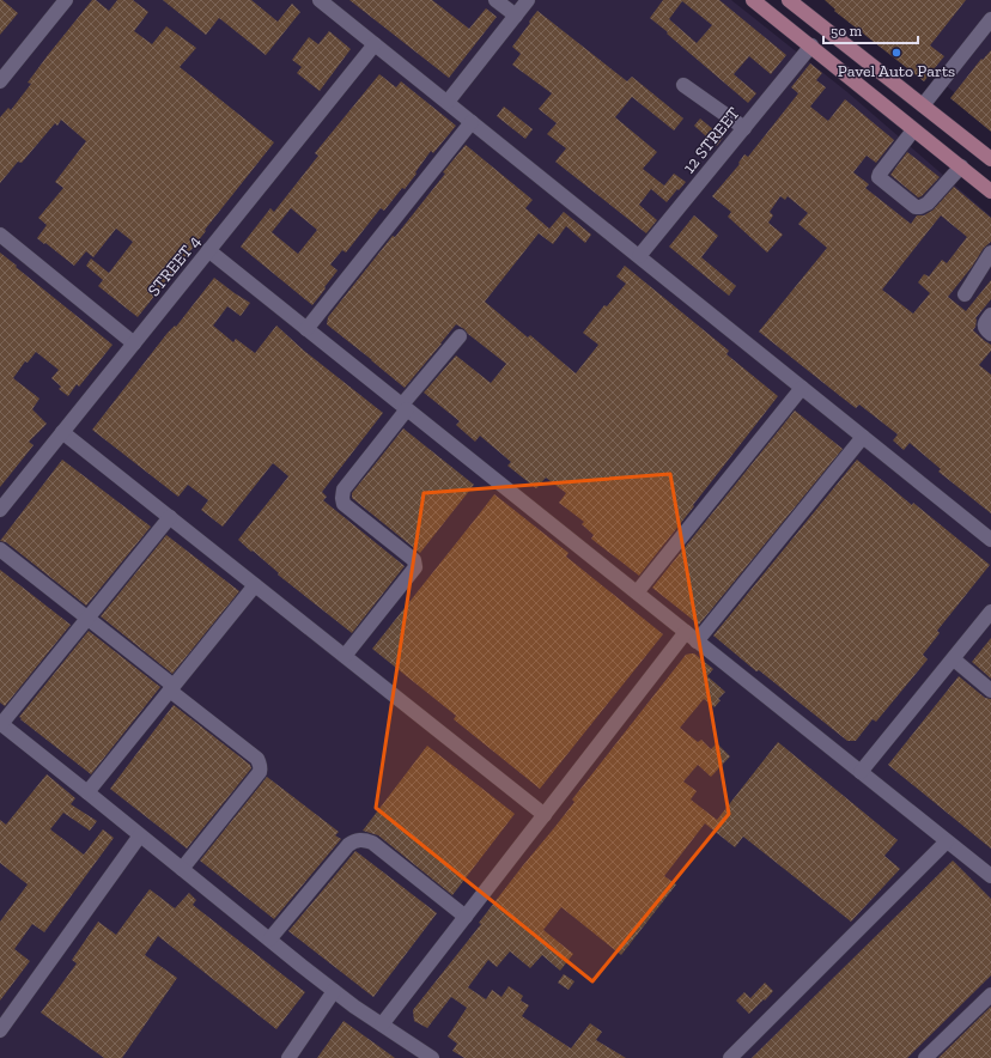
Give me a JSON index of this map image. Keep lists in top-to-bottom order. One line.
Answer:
{"streets":{"street":["12 STREET","STREET 4"]},"places":["Pavel Auto Parts"],"scale_bar":"50 m"}
